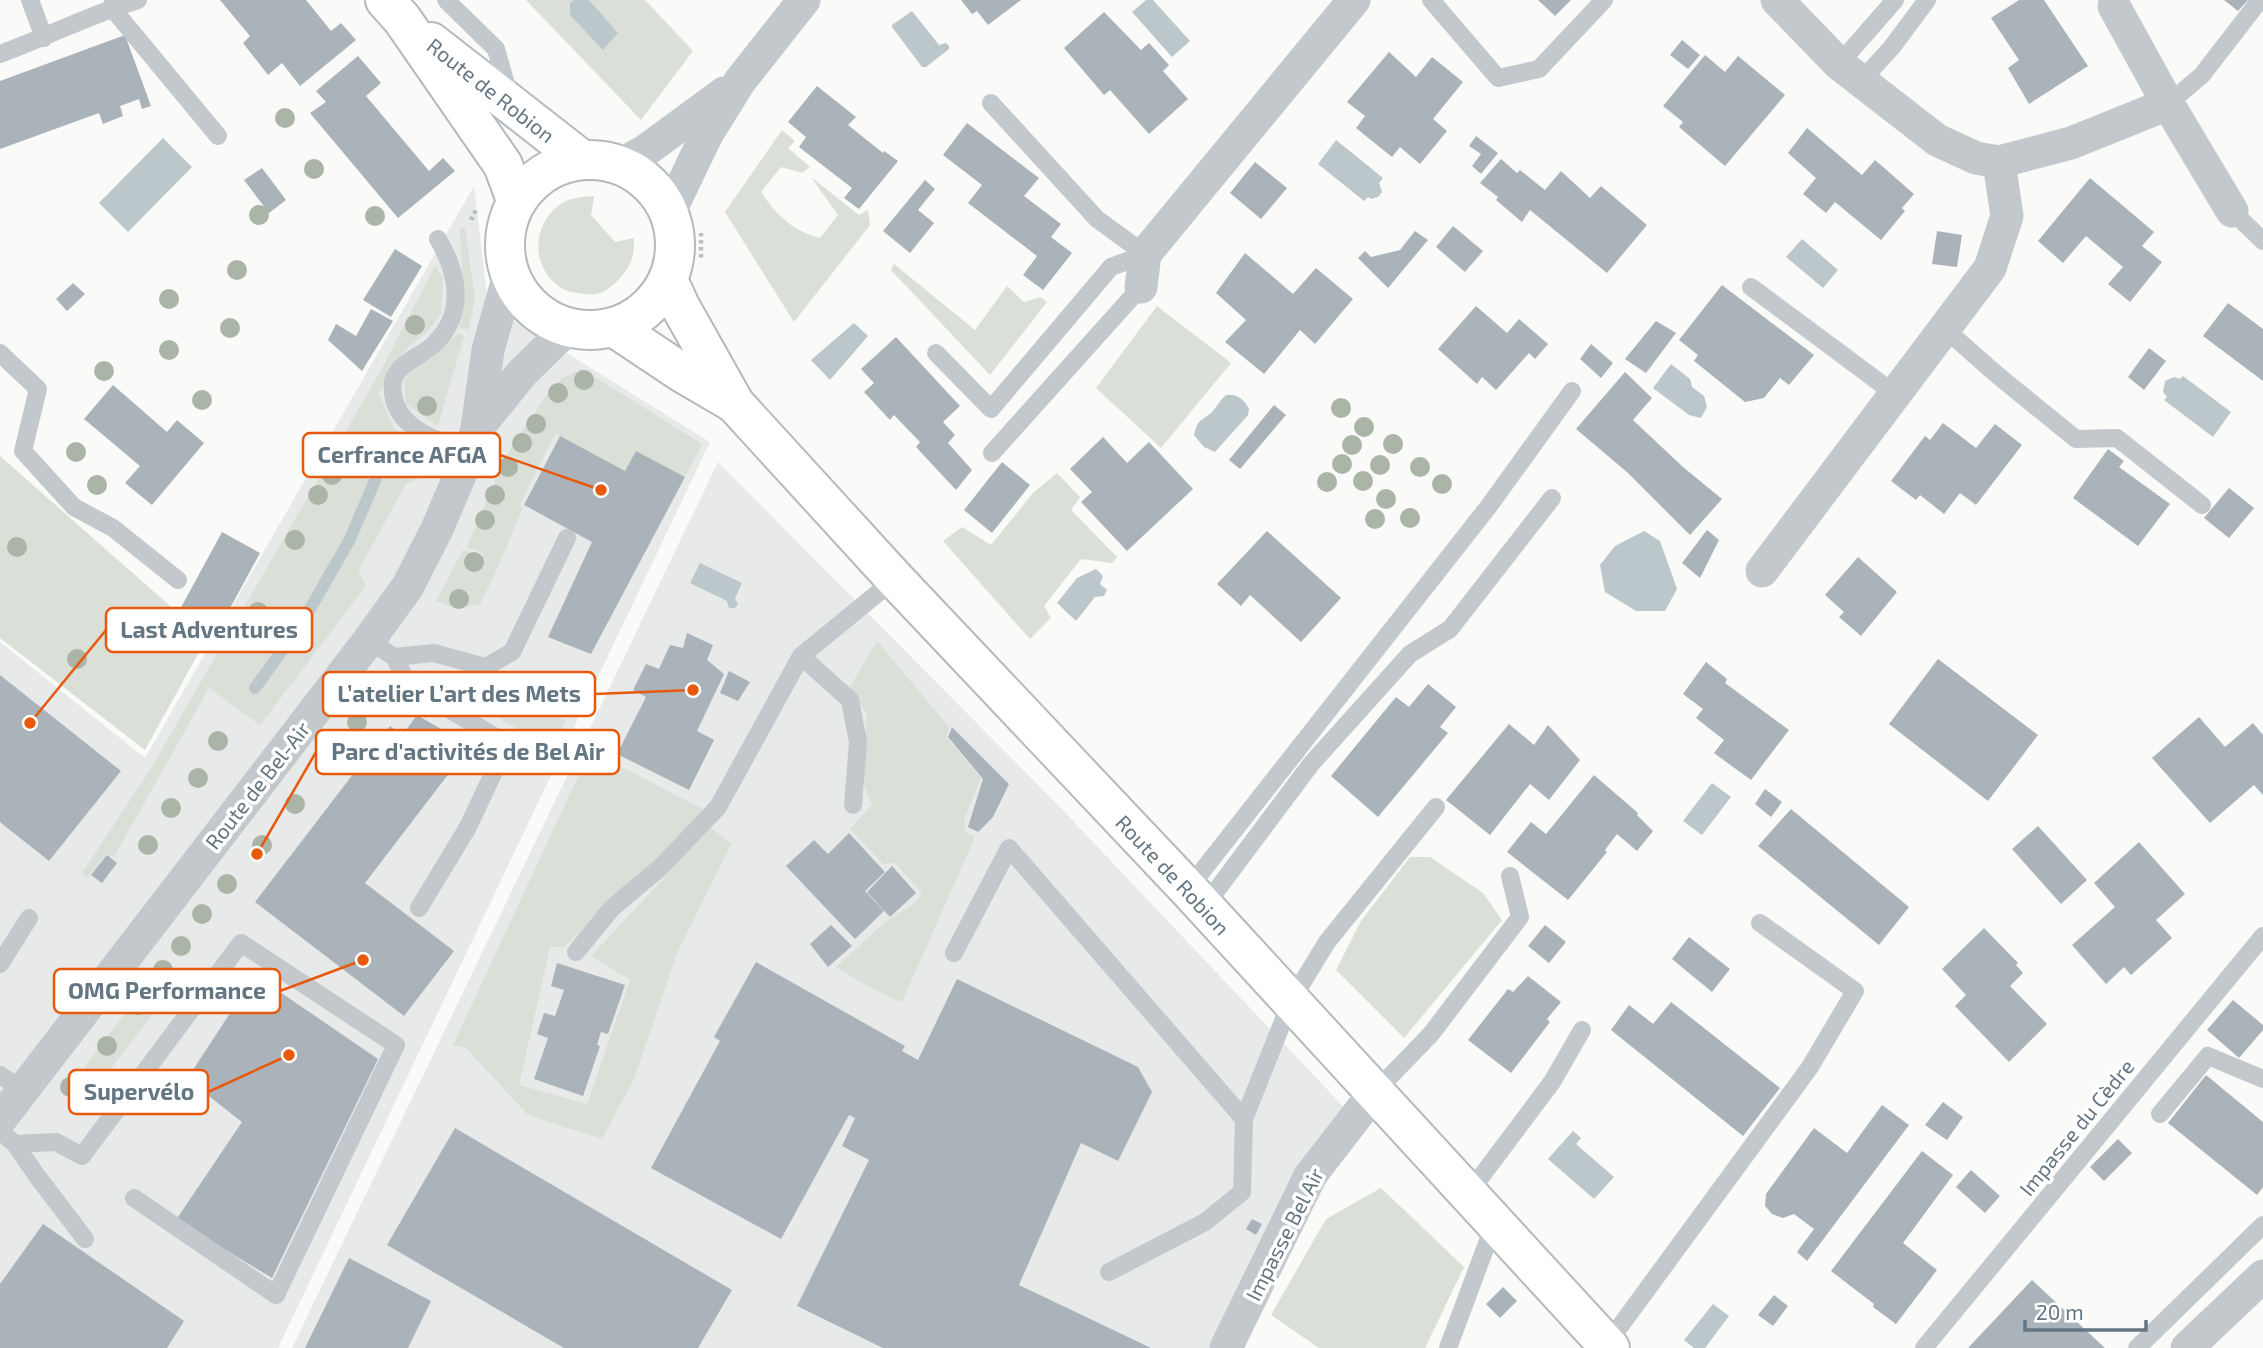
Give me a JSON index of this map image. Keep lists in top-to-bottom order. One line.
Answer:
{"streets":{"main road":["Route de Robion"],"street":["Route de Bel-Air","Impasse Bel Air"],"lane":["Impasse du Cèdre"]},"crossings":[["Route de Robion","Route de Bel-Air"],["Route de Robion","Impasse Bel Air"]],"places":["Cerfrance AFGA","L’atelier L’art des Mets","Last Adventures","Parc d'activités de Bel Air","OMG Performance","Supervélo"],"scale_bar":"20 m"}
